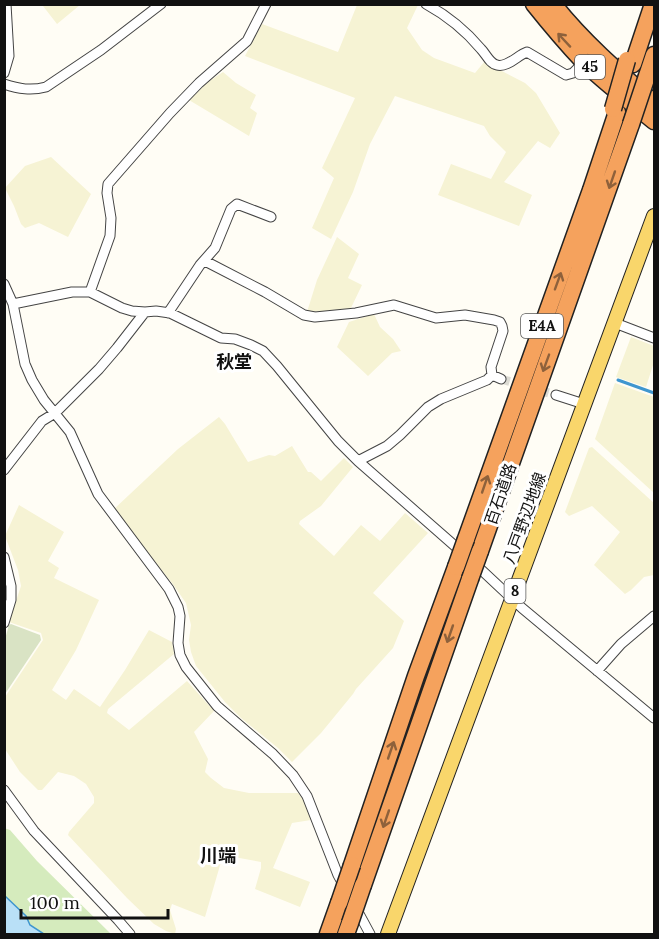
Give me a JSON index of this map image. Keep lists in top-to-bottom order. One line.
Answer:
{"streets":{"highway":["45","E4A","百石道路"],"main road":["八戸野辺地線","8"]},"districts":["秋堂","川端"],"scale_bar":"100 m"}
